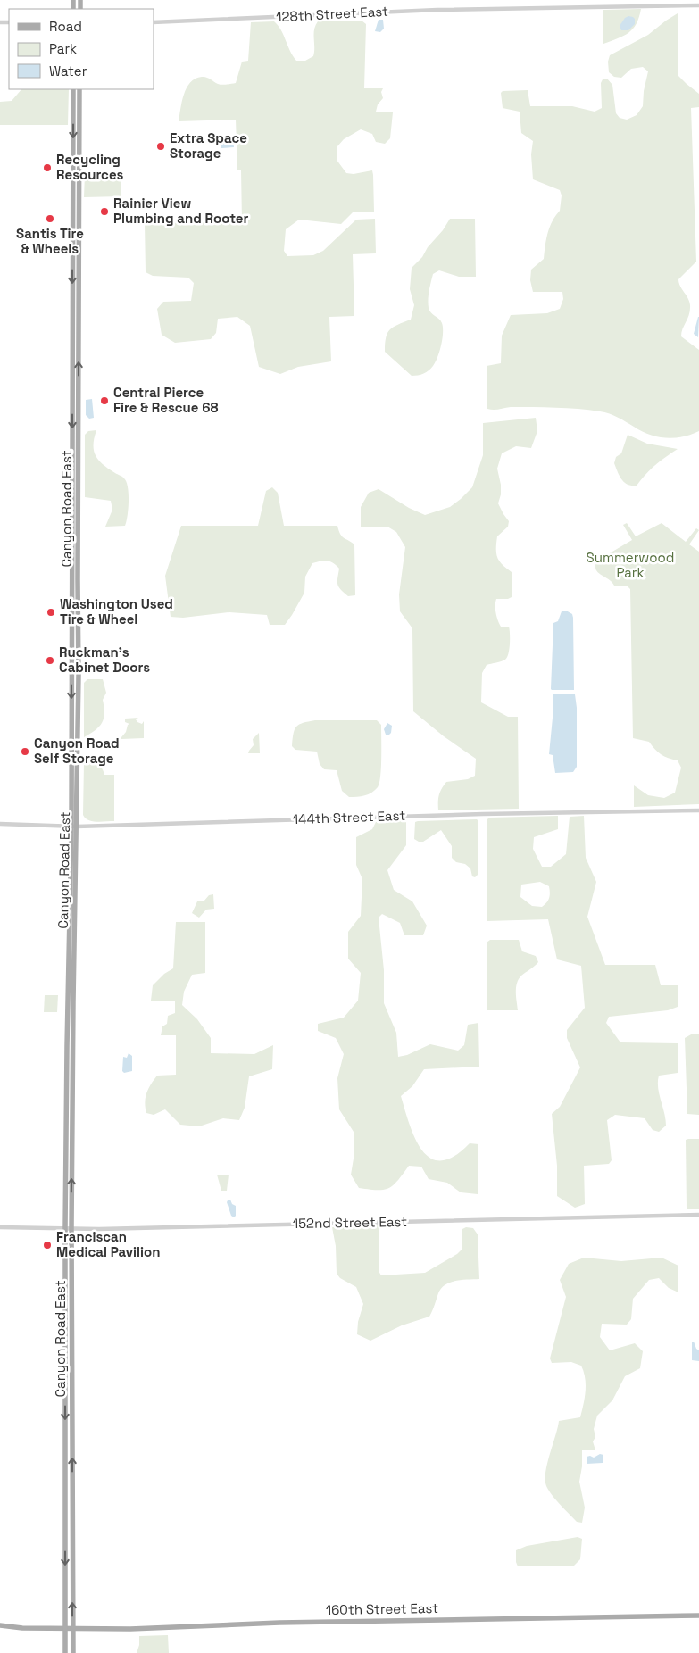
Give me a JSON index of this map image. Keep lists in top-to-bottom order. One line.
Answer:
{"streets":{"main road":["Canyon Road East","160th Street East"],"street":["128th Street East","144th Street East","152nd Street East"]},"crossings":[["Canyon Road East","144th Street East"],["Canyon Road East","152nd Street East"],["Canyon Road East","160th Street East"]],"parks":["Summerwood Park"],"places":["Extra Space Storage","Recycling Resources","Rainier View Plumbing and Rooter","Santis Tire & Wheels","Central Pierce Fire & Rescue 68","Washington Used Tire & Wheel","Ruckman's Cabinet Doors","Canyon Road Self Storage","Franciscan Medical Pavilion"],"legend":["Road","Park","Water"]}
